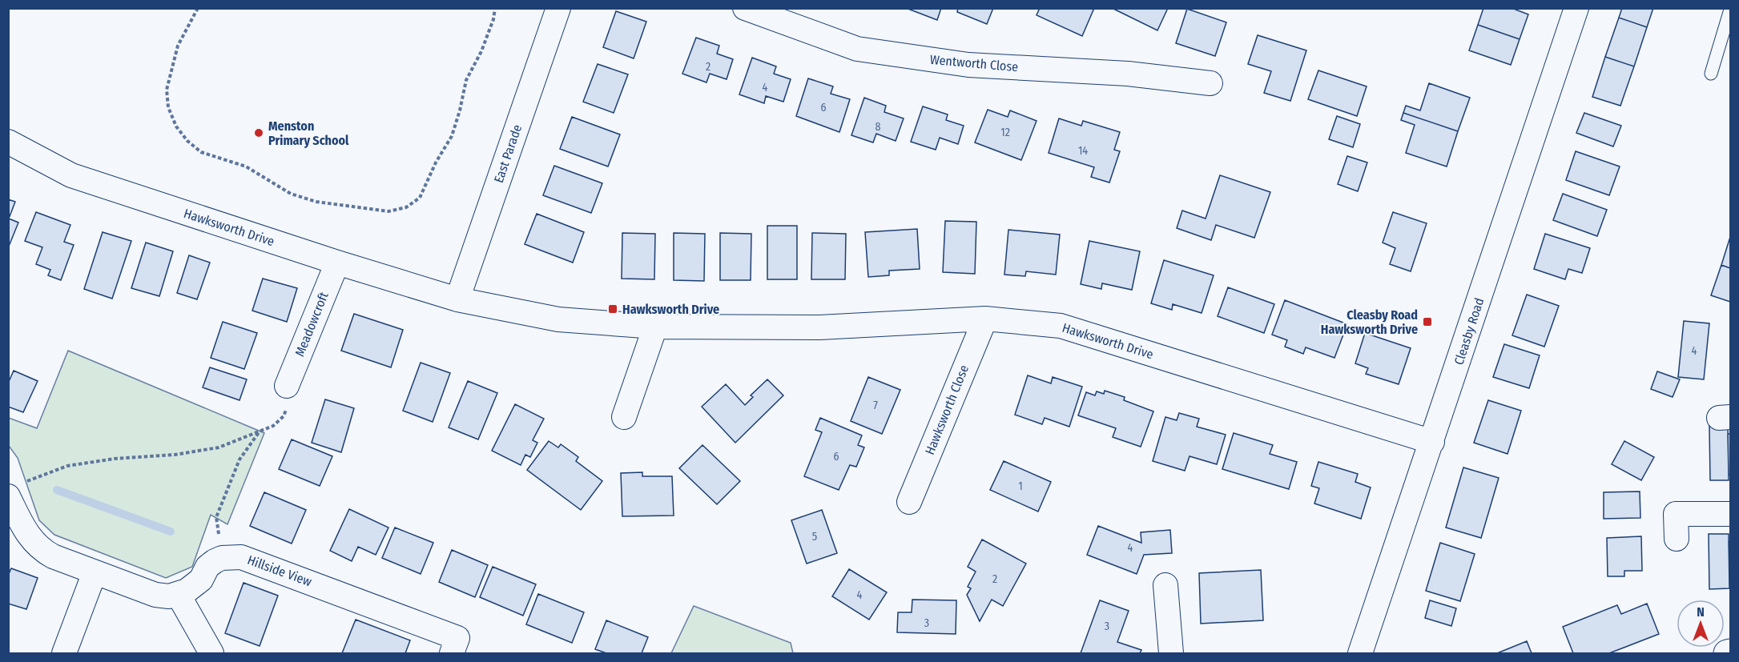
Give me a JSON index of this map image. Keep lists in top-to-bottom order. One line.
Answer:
{"streets":{"street":["Wentworth Close","East Parade","Hawksworth Drive","Meadowcroft","Cleasby Road","Hawksworth Close","Hillside View"]},"crossings":[["East Parade","Hawksworth Drive"],["Hawksworth Drive","Meadowcroft"],["Hawksworth Drive","Cleasby Road"],["Hawksworth Drive","Hawksworth Close"]],"places":{"other":["Menston Primary School"],"transit":["Hawksworth Drive","Cleasby Road Hawksworth Drive"]},"house_numbers":["2","4","6","8","12","14","4","7","6","1","5","4","2","4","3","3"],"north":"top"}
